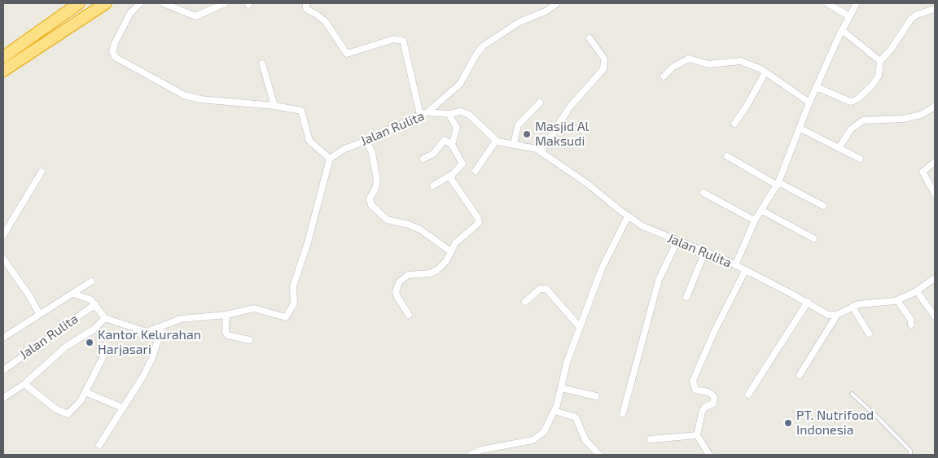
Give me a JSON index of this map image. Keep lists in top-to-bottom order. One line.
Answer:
{"streets":{"street":["Jalan Rulita"]},"places":["Masjid Al Maksudi","Kantor Kelurahan Harjasari","PT. Nutrifood Indonesia"]}
